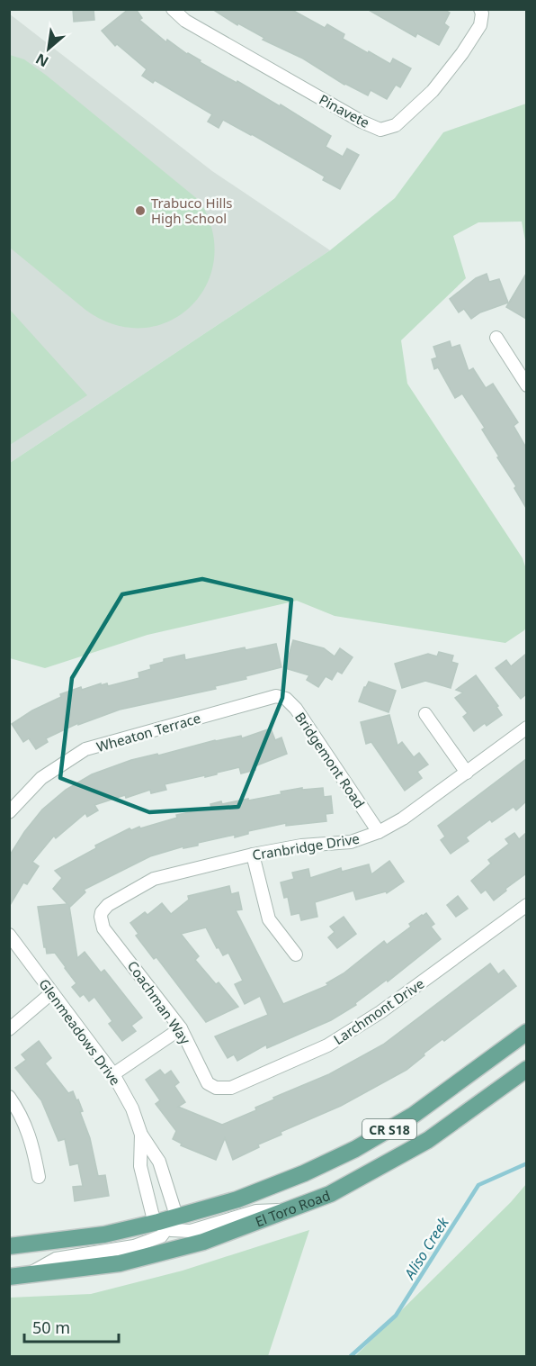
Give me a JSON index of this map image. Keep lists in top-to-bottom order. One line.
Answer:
{"streets":{"main road":["CR S18","El Toro Road"],"street":["Pinavete","Wheaton Terrace","Bridgemont Road","Cranbridge Drive","Coachman Way","Larchmont Drive","Glenmeadows Drive"]},"crossings":[["Wheaton Terrace","Bridgemont Road"],["Bridgemont Road","Cranbridge Drive"],["Cranbridge Drive","Coachman Way"],["Coachman Way","Larchmont Drive"],["Glenmeadows Drive","El Toro Road"]],"water":["Aliso Creek"],"places":["Trabuco Hills High School"],"scale_bar":"50 m","north":"bottom left"}
